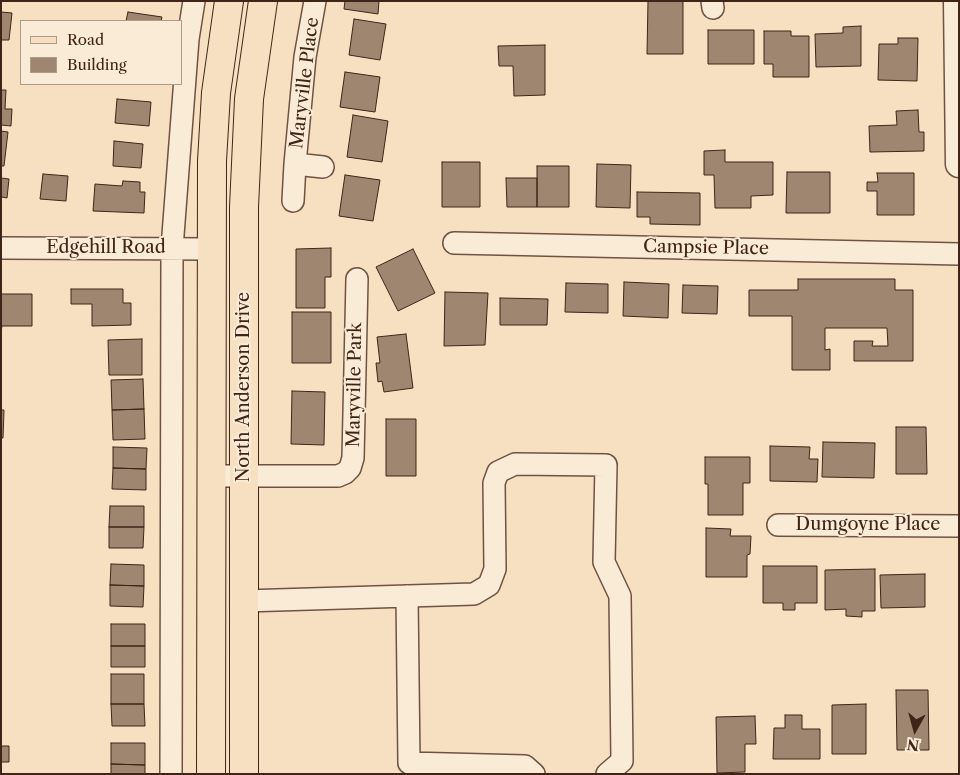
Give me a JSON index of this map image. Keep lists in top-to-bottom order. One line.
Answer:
{"streets":{"main road":["North Anderson Drive"],"street":["Maryville Place","Edgehill Road","Campsie Place","Maryville Park","Dumgoyne Place"]},"crossings":[["Edgehill Road","North Anderson Drive"],["Maryville Park","North Anderson Drive"]],"legend":["Road","Building"],"north":"bottom"}
